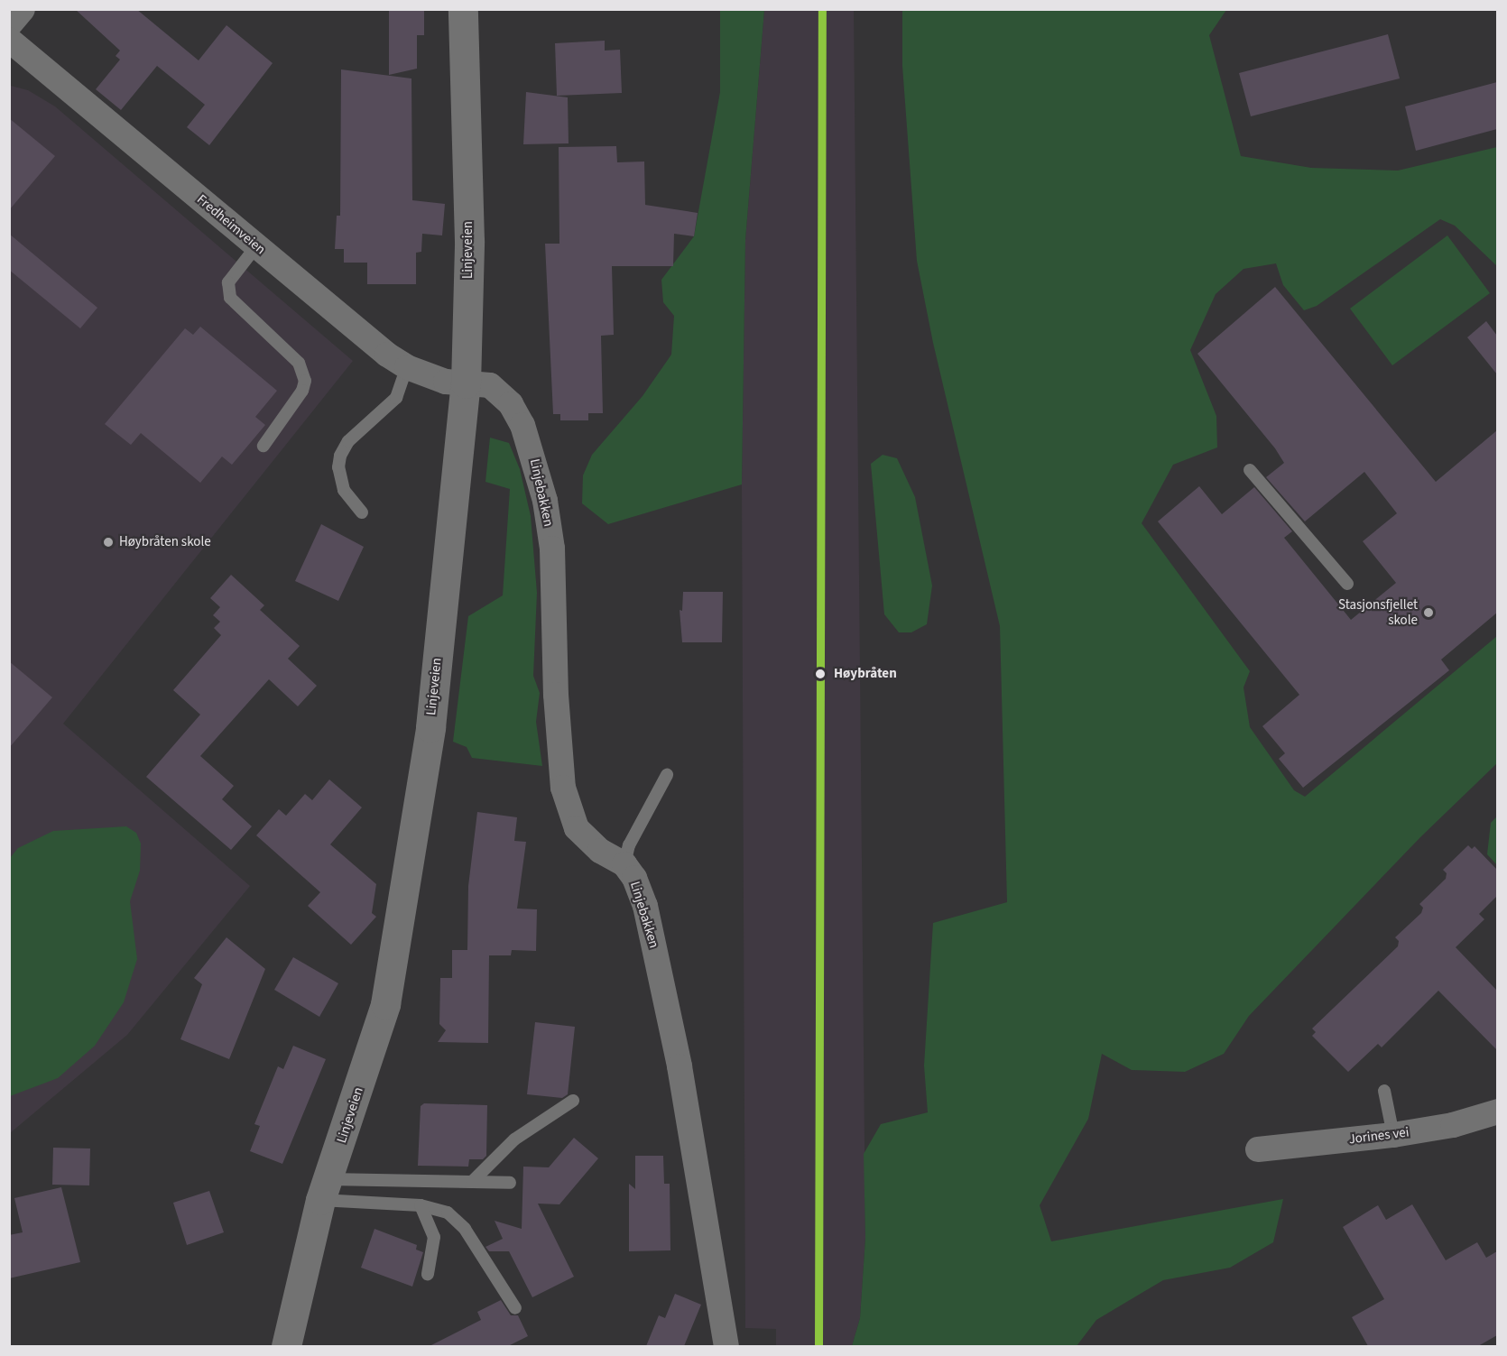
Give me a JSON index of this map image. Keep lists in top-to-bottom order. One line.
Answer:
{"streets":{"street":["Fredheimveien","Linjeveien","Linjebakken","Jorines vei"]},"crossings":[["Fredheimveien","Linjeveien"],["Fredheimveien","Linjebakken"],["Linjeveien","Linjebakken"]],"places":["Høybråten skole","Stasjonsfjellet skole","Høybråten"]}
